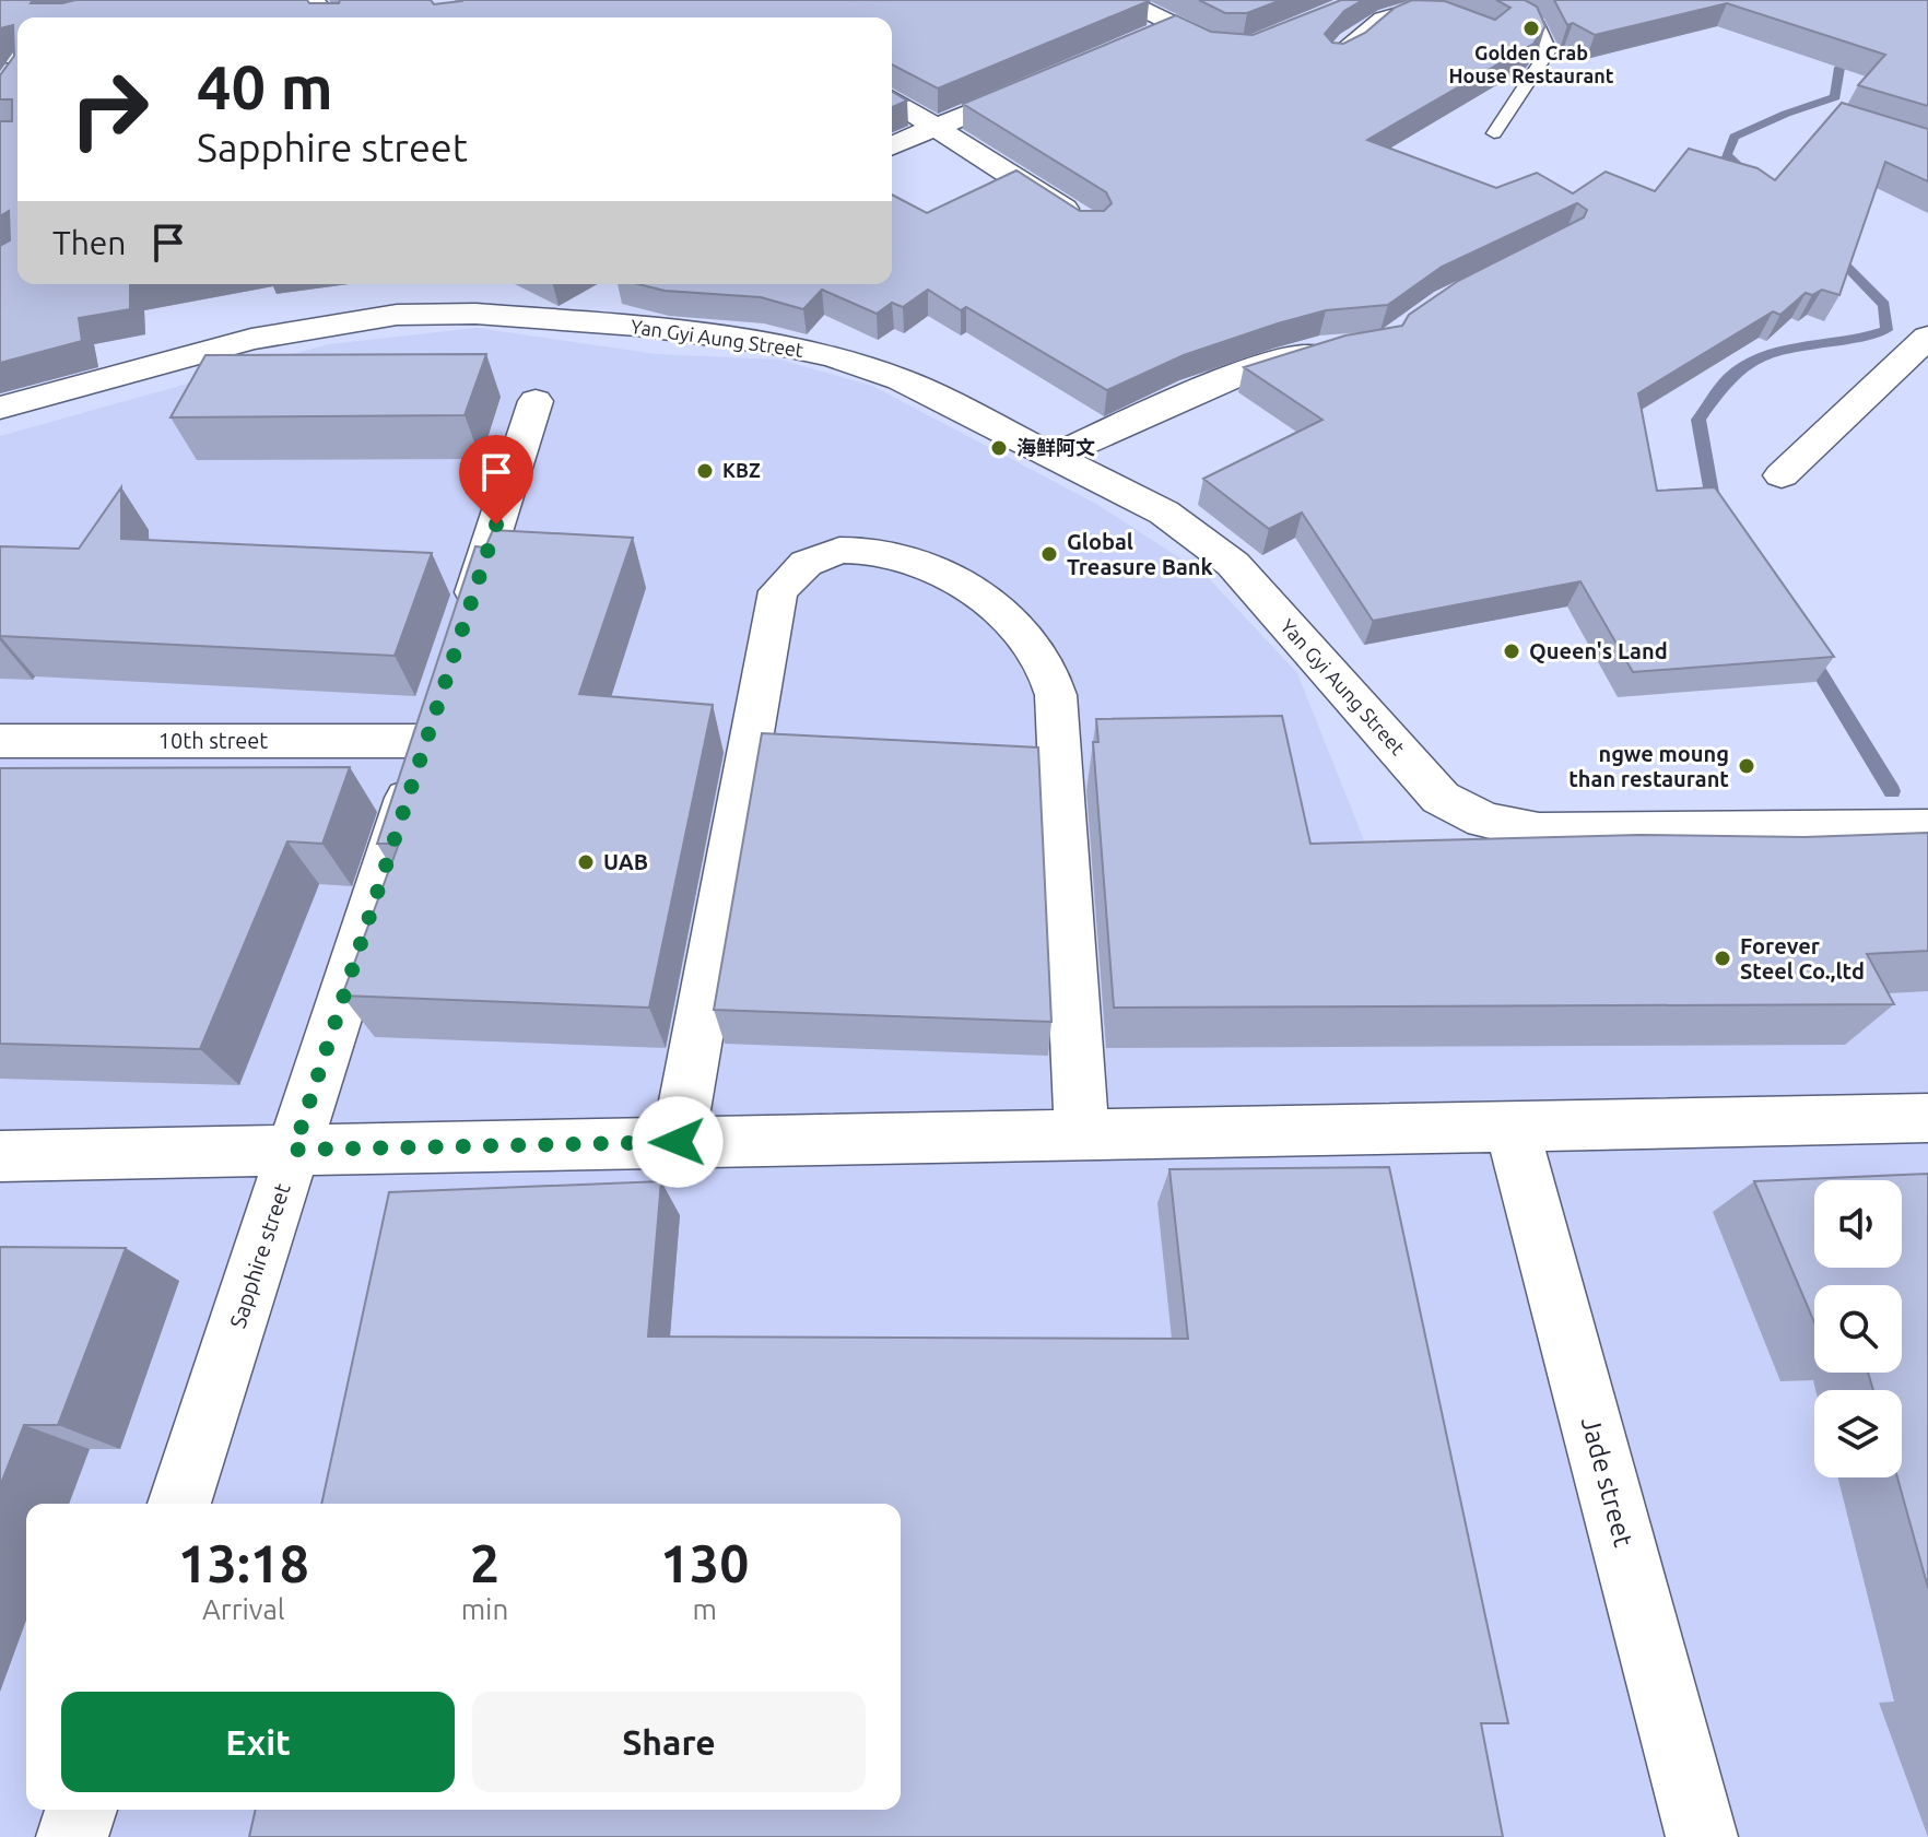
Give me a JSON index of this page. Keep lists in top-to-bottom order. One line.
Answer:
{"streets":{"street":["Yan Gyi Aung Street","10th street","Sapphire street","Jade street"]},"crossings":[["10th street","Sapphire street"]],"places":["Golden Crab House Restaurant","海鲜阿文","KBZ","Global Treasure Bank","Queen's Land","ngwe moung than restaurant","UAB","Forever Steel Co.,ltd"],"page":{"turn":["40 m","Sapphire street"],"then":"Then","eta":["13:18","Arrival","2","min","130","m"],"buttons":["Exit","Share"]}}
